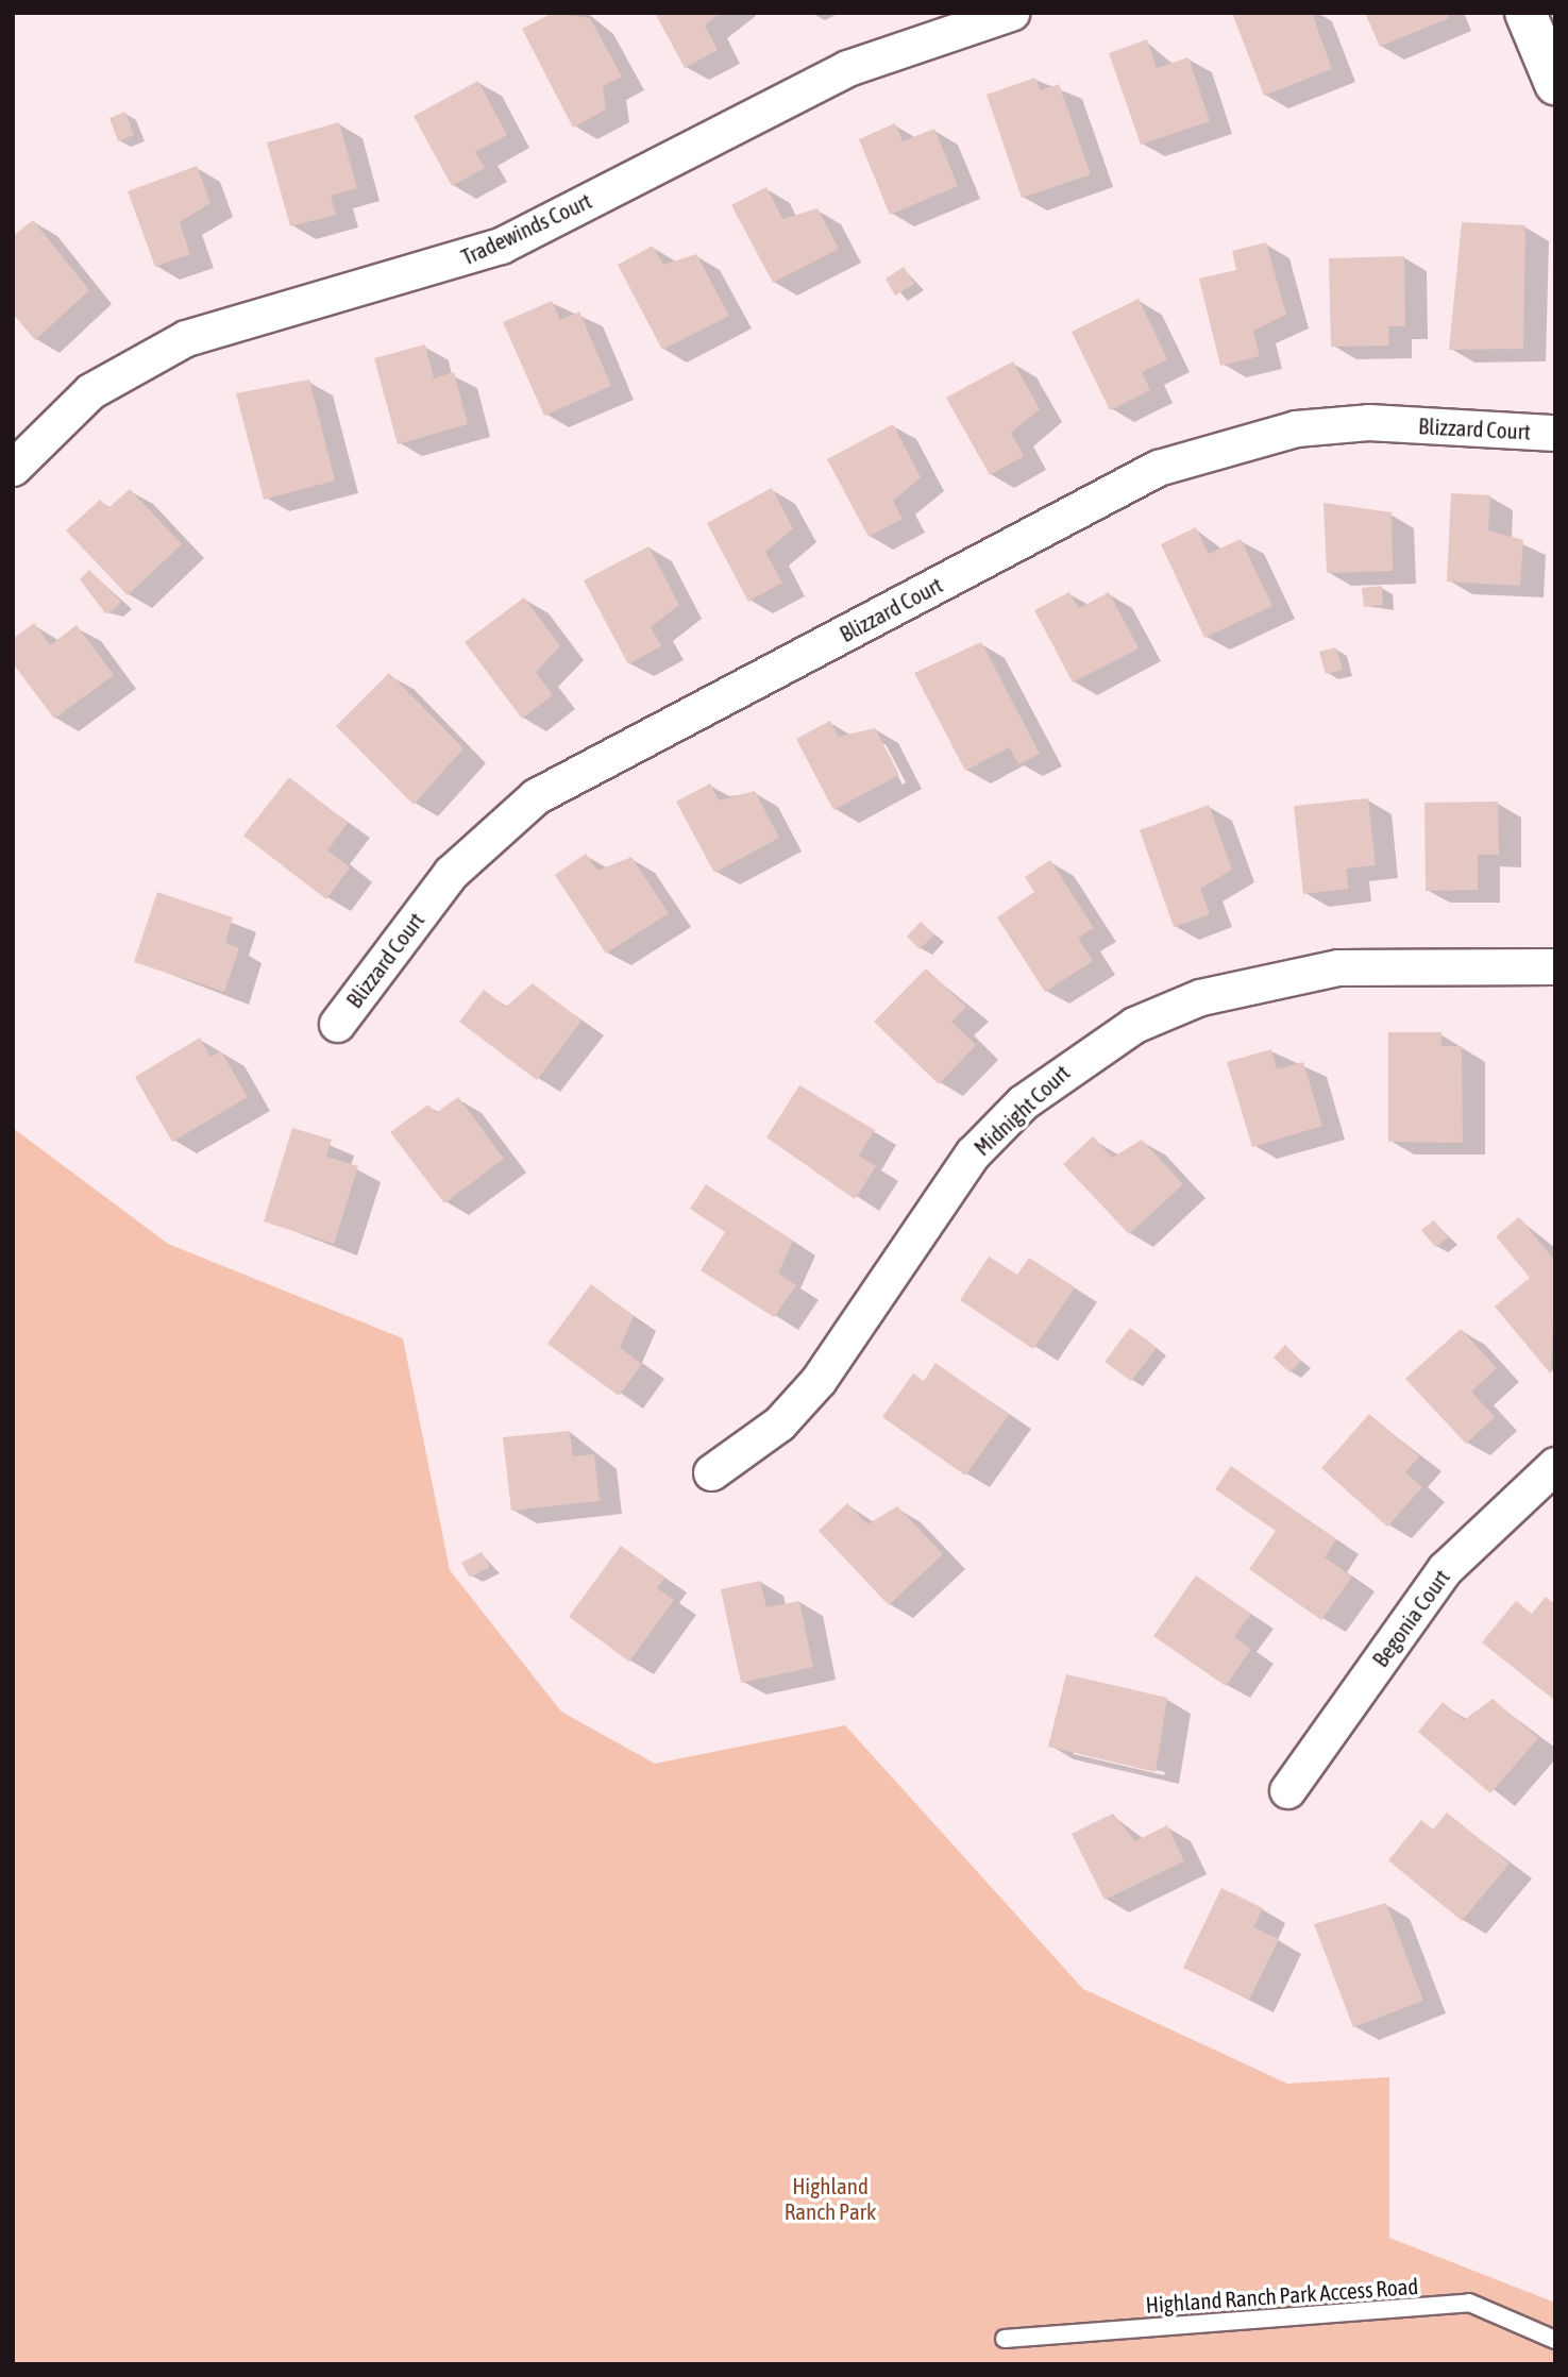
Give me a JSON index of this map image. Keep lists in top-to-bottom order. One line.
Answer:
{"streets":{"street":["Tradewinds Court","Blizzard Court","Midnight Court","Begonia Court"],"lane":["Highland Ranch Park Access Road"]},"parks":["Highland Ranch Park"]}
